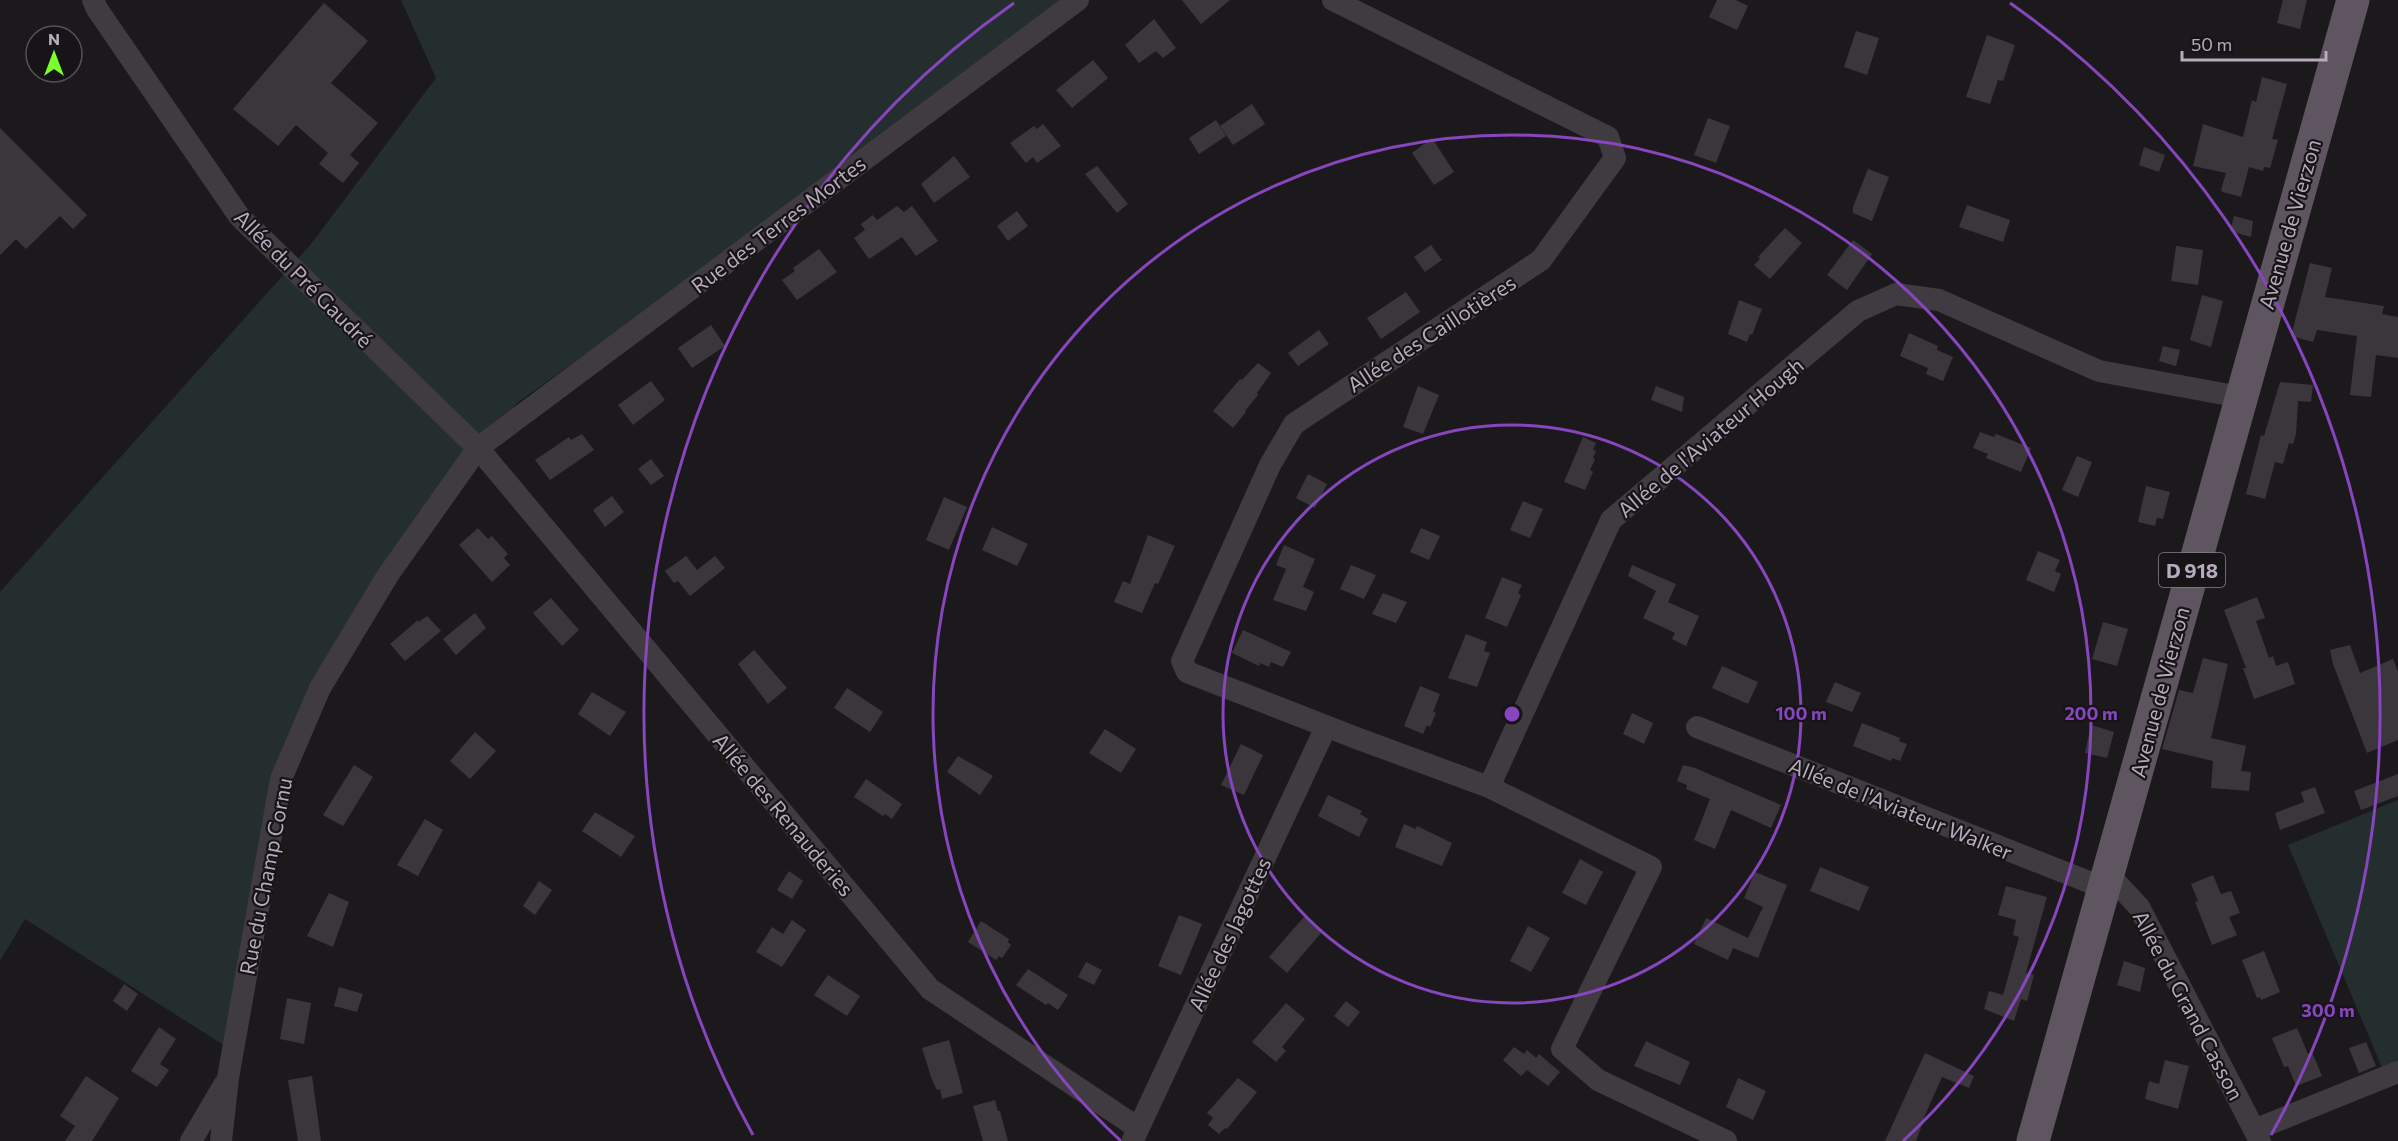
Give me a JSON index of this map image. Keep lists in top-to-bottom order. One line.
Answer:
{"streets":{"main road":["Avenue de Vierzon","D 918"],"street":["Rue des Terres Mortes","Allée du Pré Gaudré","Allée des Caillotières","Allée de l'Aviateur Hough","Allée de l'Aviateur Walker","Allée des Renauderies","Rue du Champ Cornu","Allée des Jagottes","Allée du Grand Casson"]},"crossings":[["Rue des Terres Mortes","Allée du Pré Gaudré"],["Rue des Terres Mortes","Allée des Renauderies"],["Rue des Terres Mortes","Rue du Champ Cornu"],["Avenue de Vierzon","Allée de l'Aviateur Hough"],["Avenue de Vierzon","Allée de l'Aviateur Walker"],["Avenue de Vierzon","Allée du Grand Casson"],["Allée du Pré Gaudré","Allée des Renauderies"],["Allée du Pré Gaudré","Rue du Champ Cornu"],["Allée des Caillotières","Allée des Jagottes"],["Allée de l'Aviateur Walker","Allée du Grand Casson"],["Allée des Renauderies","Rue du Champ Cornu"],["Allée des Renauderies","Allée des Jagottes"]],"scale_bar":"50 m","north":"top","rings":["100 m","200 m","300 m"]}
